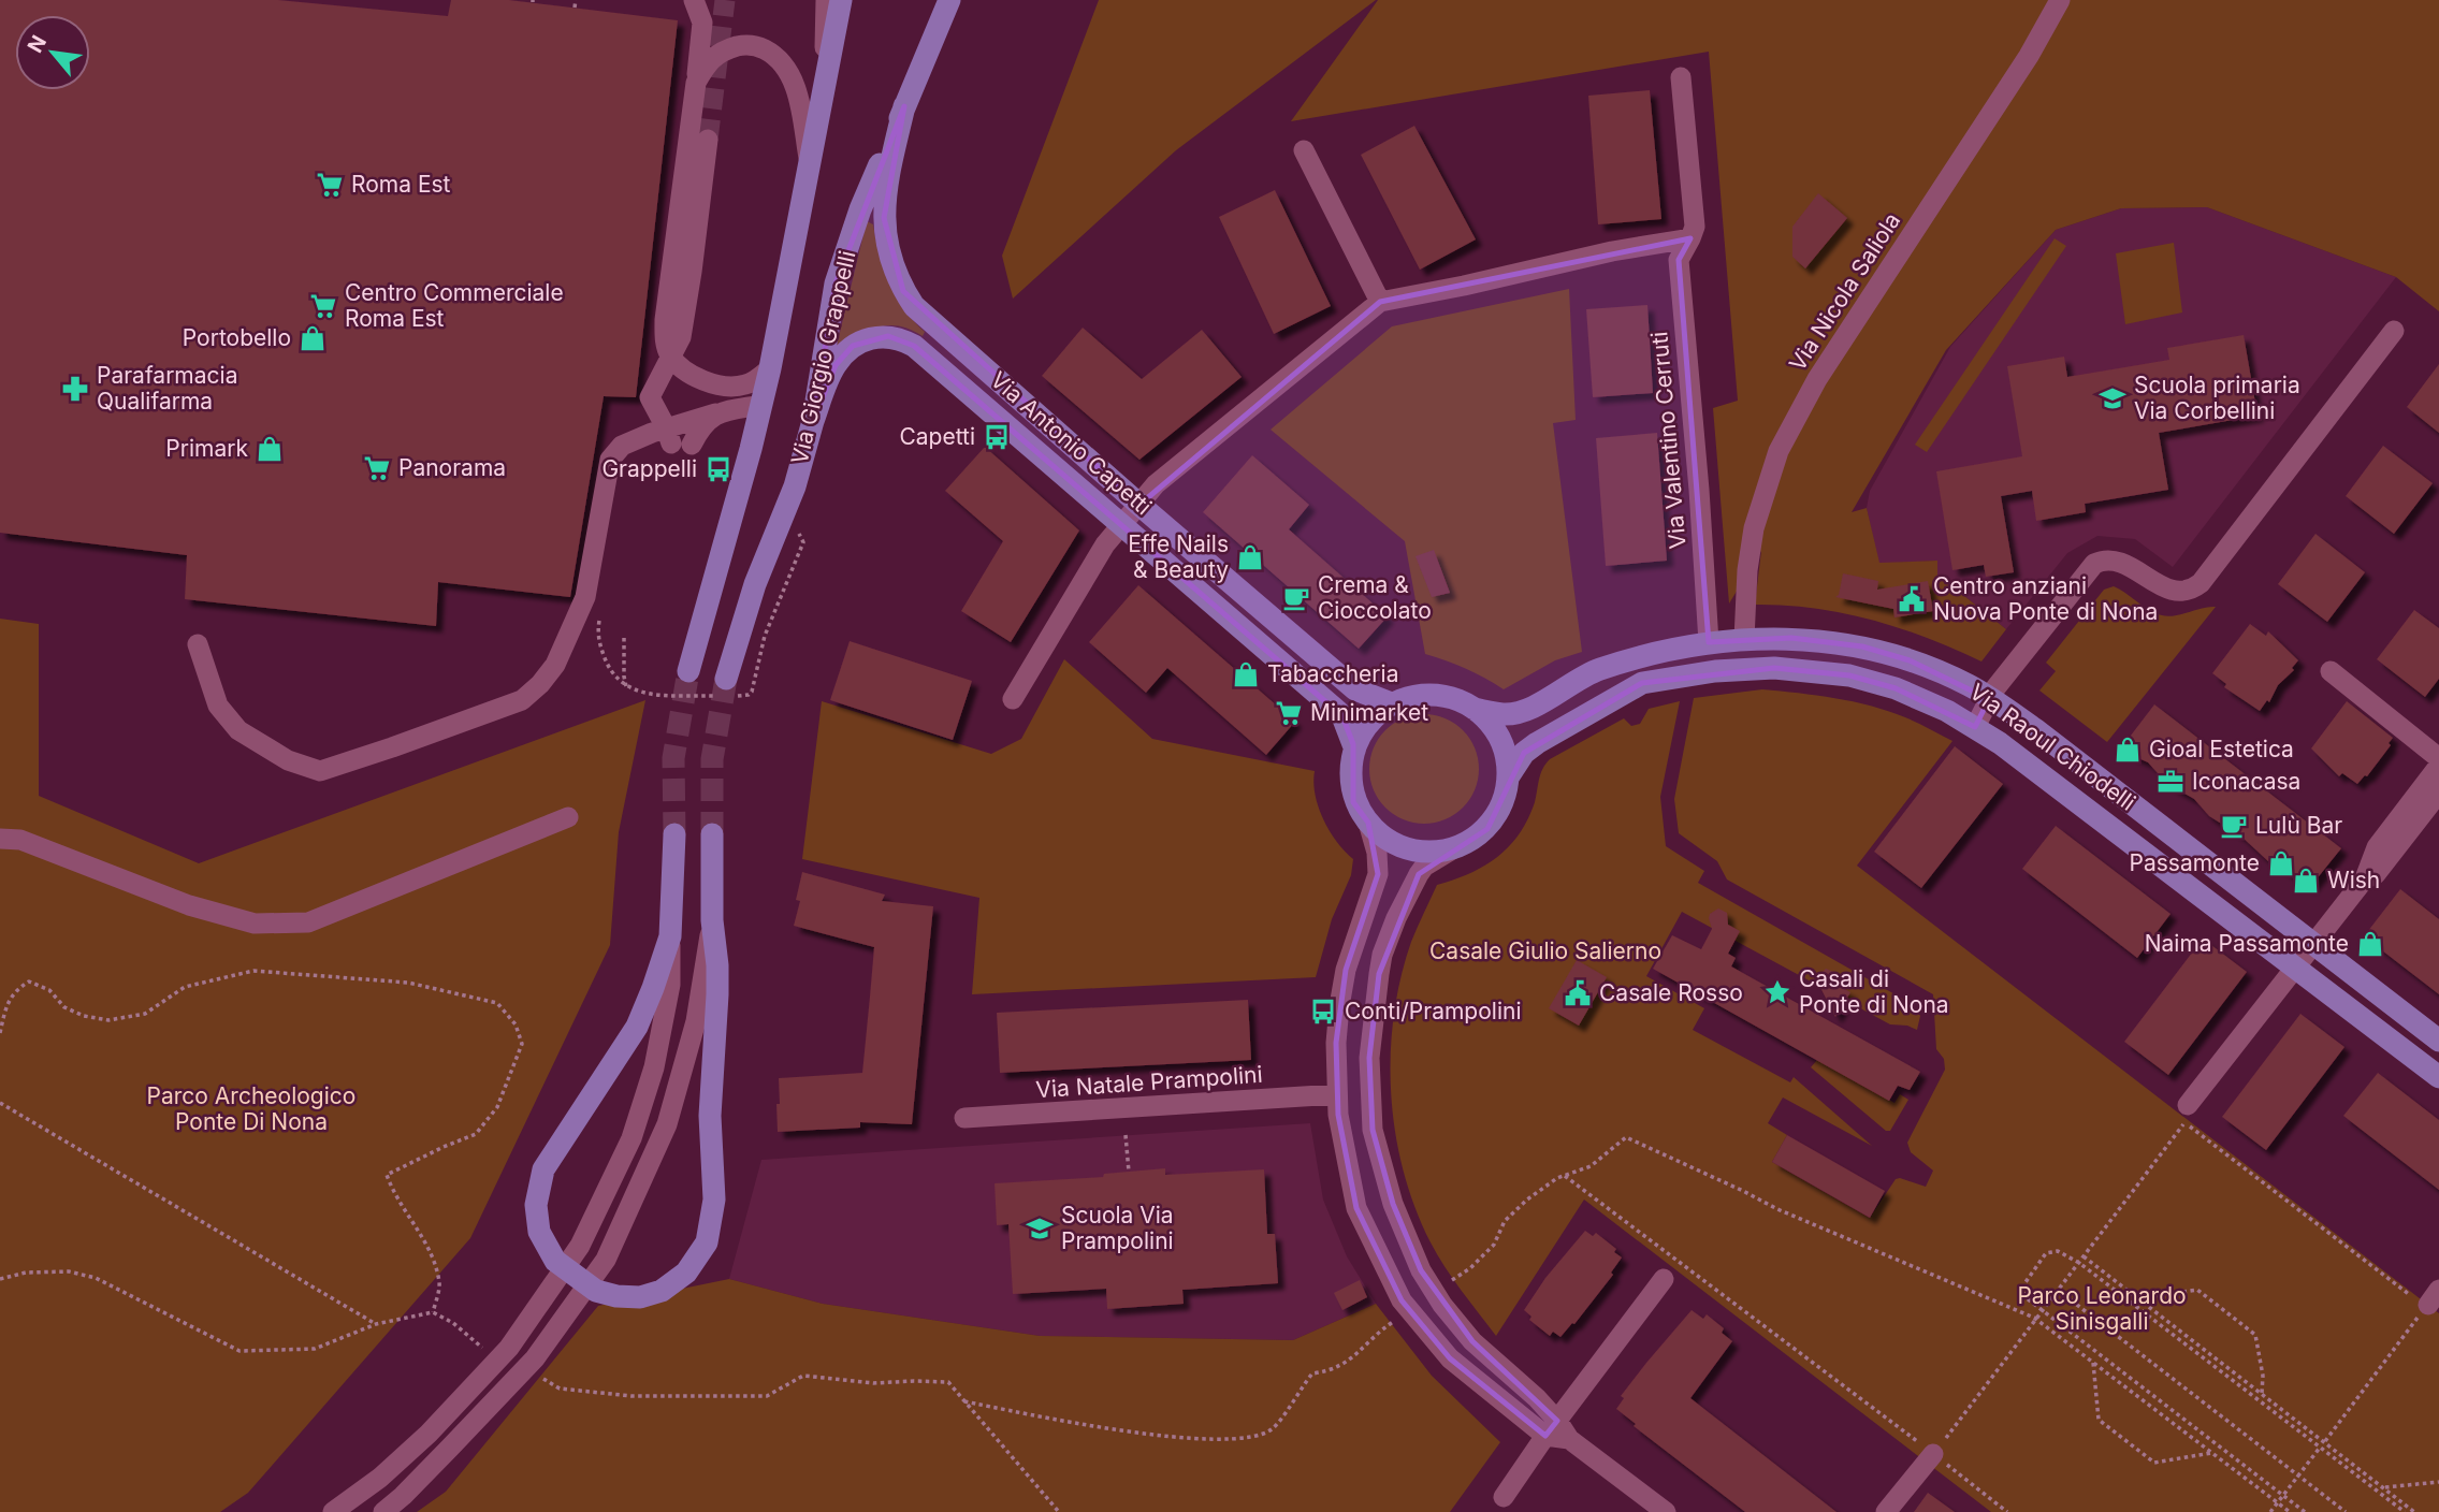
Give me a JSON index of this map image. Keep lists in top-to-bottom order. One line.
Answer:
{"streets":{"main road":["Via Giorgio Grappelli","Via Antonio Capetti","Via Raoul Chiodelli"],"street":["Via Nicola Saliola","Via Valentino Cerruti","Via Natale Prampolini"]},"crossings":[["Via Nicola Saliola","Via Raoul Chiodelli"],["Via Giorgio Grappelli","Via Antonio Capetti"],["Via Valentino Cerruti","Via Raoul Chiodelli"],["Via Antonio Capetti","Via Raoul Chiodelli"]],"parks":["Casale Giulio Salierno","Parco Archeologico Ponte Di Nona","Parco Leonardo Sinisgalli"],"places":{"supermarket":["Roma Est","Centro Commerciale Roma Est","Panorama","Minimarket"],"shop":["Portobello","Primark","Effe Nails & Beauty","Tabaccheria","Gioal Estetica","Passamonte","Wish","Naima Passamonte"],"pharmacy":["Parafarmacia Qualifarma"],"school or university":["Scuola primaria Via Corbellini","Scuola Via Prampolini"],"bus stop":["Capetti","Grappelli","Conti/Prampolini"],"cafe":["Crema & Cioccolato","Lulù Bar"],"public building":["Centro anziani Nuova Ponte di Nona","Casale Rosso"],"office":["Iconacasa"],"place":["Casali di Ponte di Nona"]},"north":"top left"}
